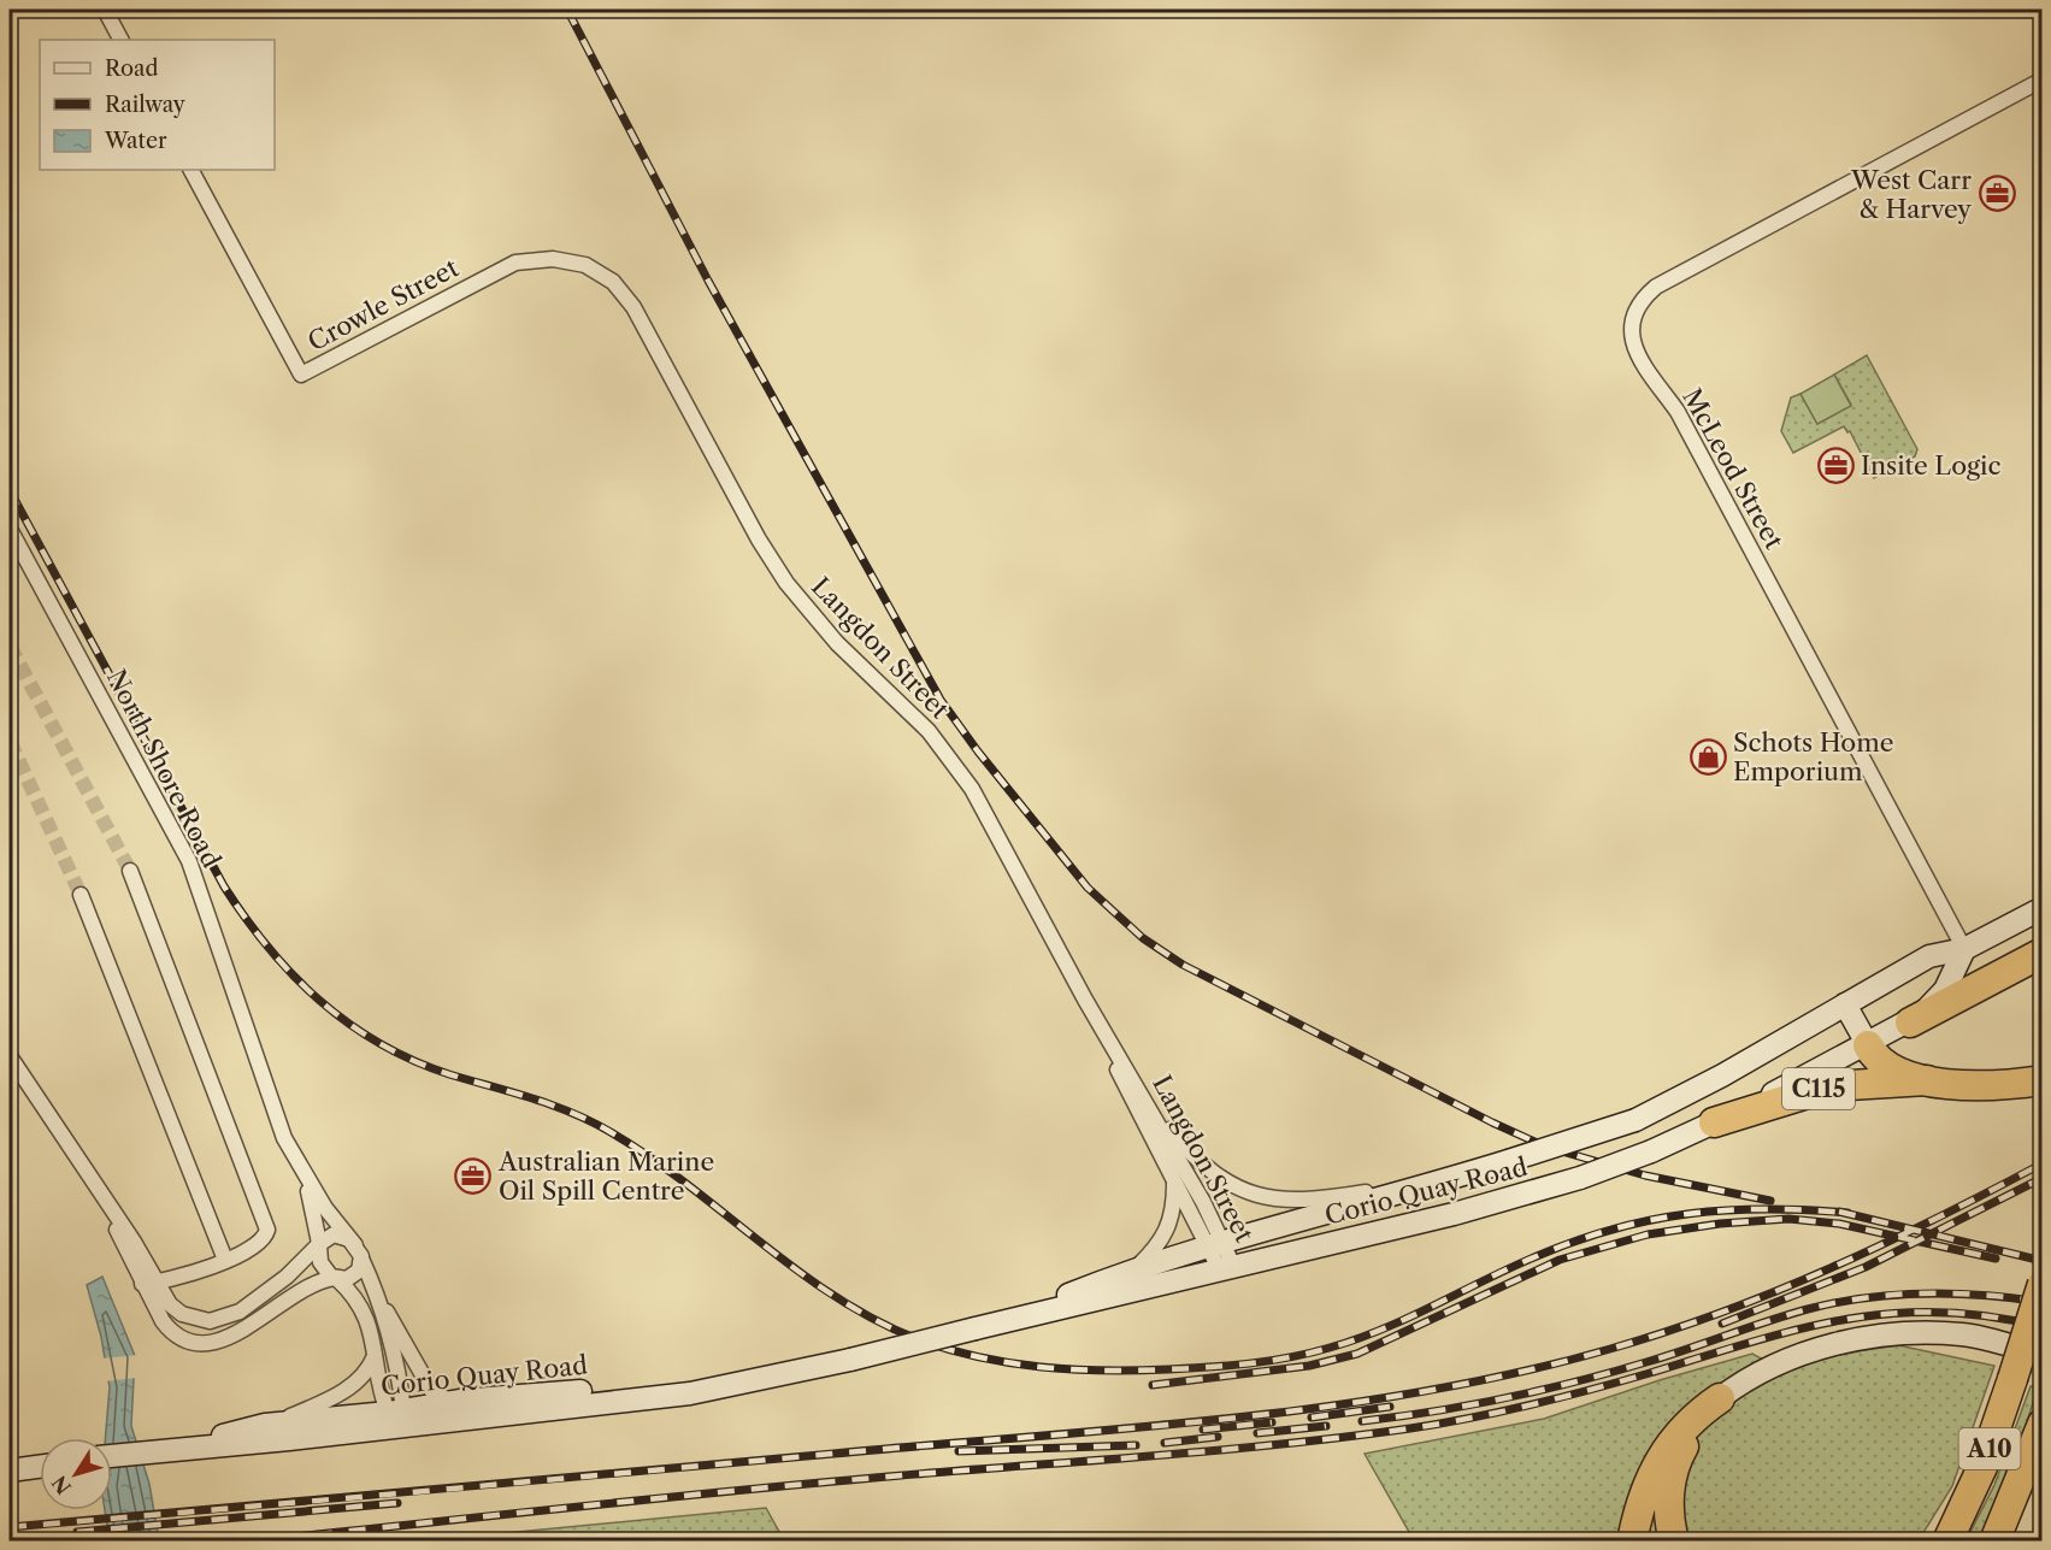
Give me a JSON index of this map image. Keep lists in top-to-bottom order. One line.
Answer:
{"streets":{"highway":["C115","A10"],"main road":["Corio Quay Road"],"street":["Crowle Street","McLeod Street","Langdon Street","North Shore Road"]},"crossings":[["Crowle Street","Langdon Street"],["McLeod Street","Corio Quay Road"],["Langdon Street","Corio Quay Road"],["North Shore Road","Corio Quay Road"],["C115","Corio Quay Road"]],"places":{"office":["West Carr & Harvey","Insite Logic","Australian Marine Oil Spill Centre"],"shop":["Schots Home Emporium"]},"legend":["Road","Railway","Water"],"north":"bottom left"}
